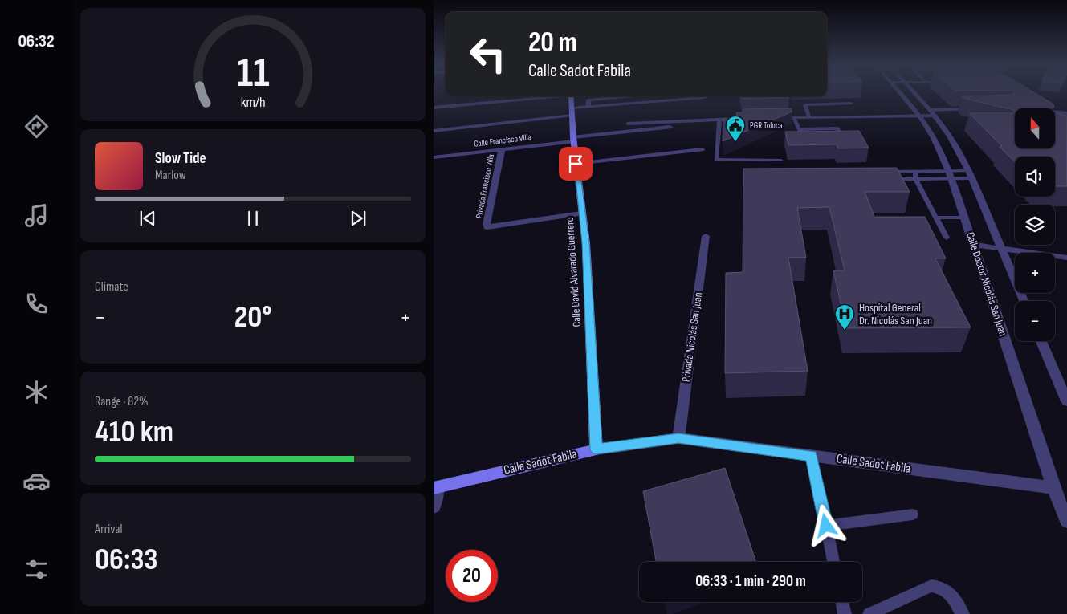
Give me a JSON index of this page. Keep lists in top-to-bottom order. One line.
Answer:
{"streets":{"street":["Calle Francisco Villa","Privada Francisco Villa","Calle David Alvarado Guerrero","Calle Doctor Nicolás San Juan","Privada Nicolás San Juan","Calle Sadot Fabila"]},"crossings":[["Calle Francisco Villa","Privada Francisco Villa"],["Calle Francisco Villa","Calle David Alvarado Guerrero"],["Privada Francisco Villa","Calle David Alvarado Guerrero"],["Calle David Alvarado Guerrero","Calle Sadot Fabila"],["Calle Doctor Nicolás San Juan","Calle Sadot Fabila"],["Privada Nicolás San Juan","Calle Sadot Fabila"]],"places":{"public building":["PGR Toluca"],"hospital":["Hospital General Dr. Nicolás San Juan"]},"north":"top","page":{"tabs":"06:32","turn":["20 m","Calle Sadot Fabila"],"map_buttons":["+","−"],"song":["Slow Tide","Marlow"],"tile":["Climate",["Range · 82%","410 km"],["Arrival","06:33"]],"heat":["−","20°","+"],"limit":"20","trip":"06:33 · 1 min · 290 m","gauge":["11","km/h"]}}
